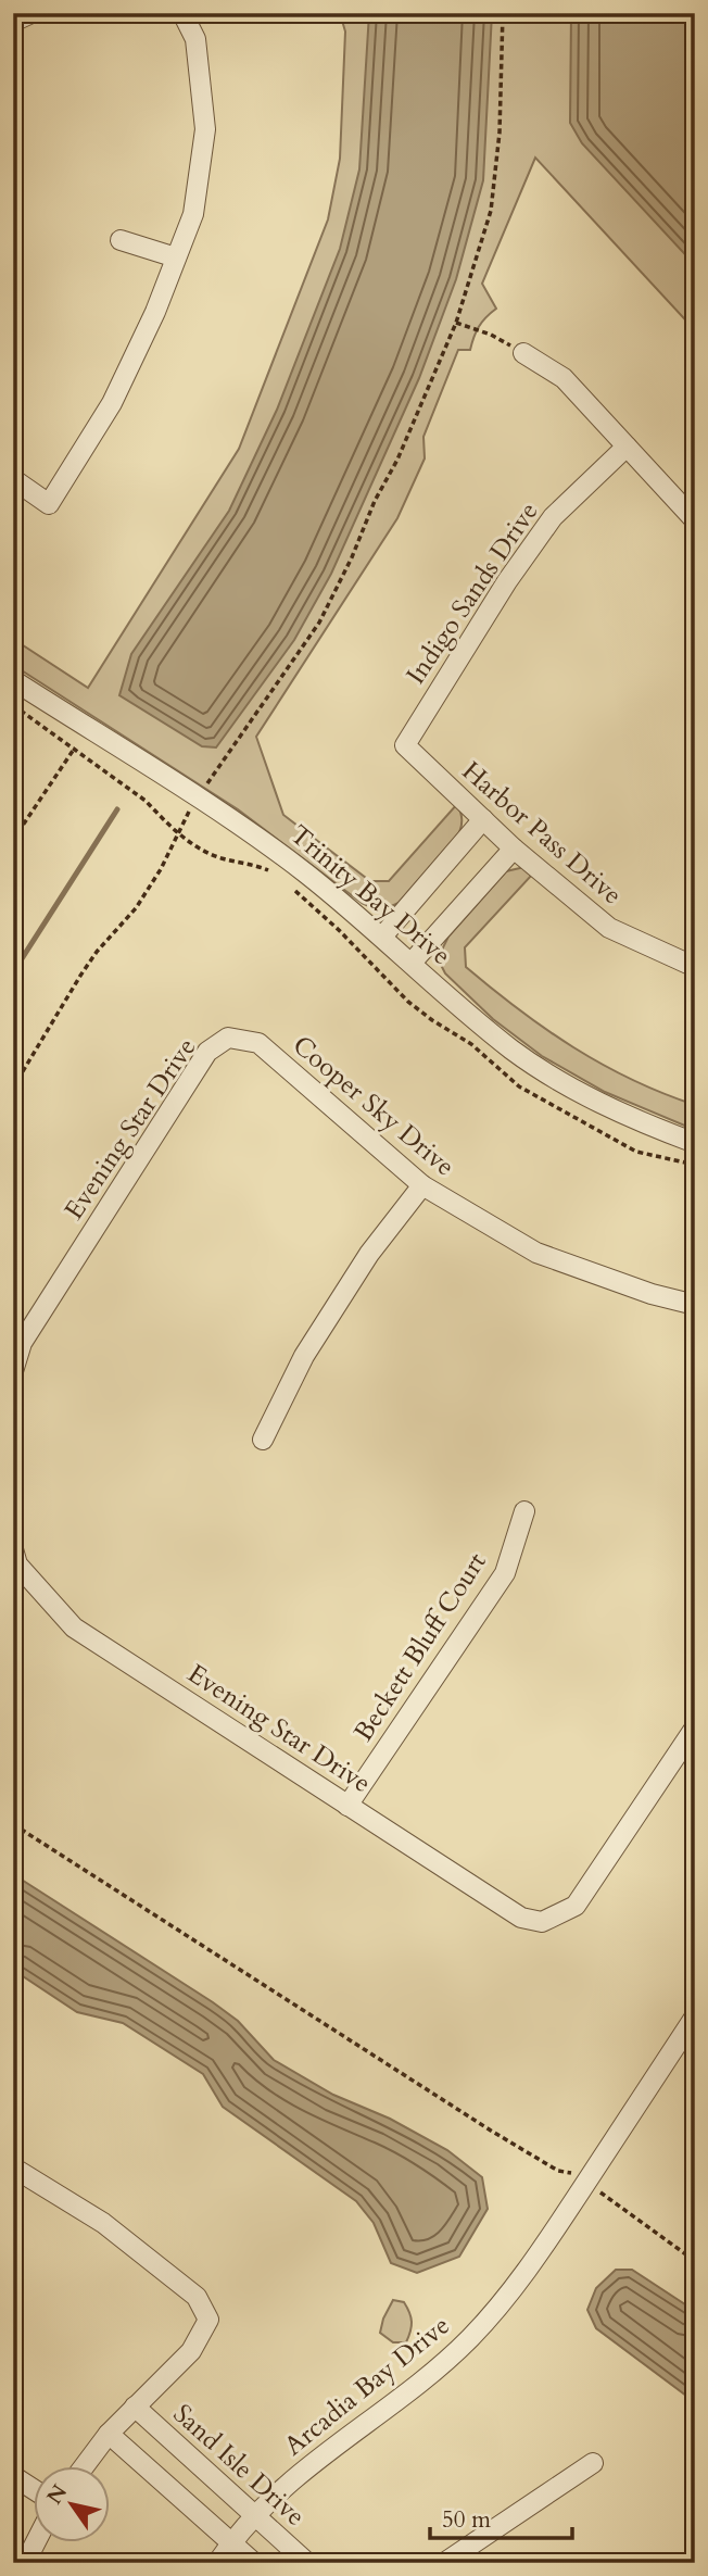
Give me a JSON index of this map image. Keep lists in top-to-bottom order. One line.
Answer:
{"streets":{"street":["Indigo Sands Drive","Harbor Pass Drive","Trinity Bay Drive","Cooper Sky Drive","Evening Star Drive","Beckett Bluff Court","Arcadia Bay Drive","Sand Isle Drive"]},"crossings":[["Indigo Sands Drive","Harbor Pass Drive"],["Cooper Sky Drive","Evening Star Drive"],["Evening Star Drive","Beckett Bluff Court"],["Arcadia Bay Drive","Sand Isle Drive"]],"scale_bar":"50 m","north":"top left"}
